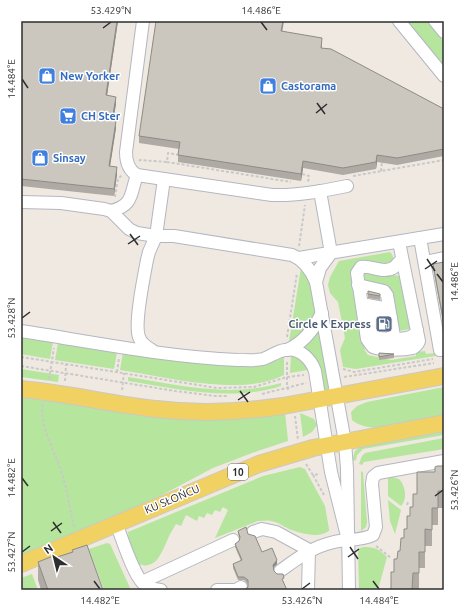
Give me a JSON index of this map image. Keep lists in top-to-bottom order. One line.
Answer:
{"streets":{"main road":["10","KU SŁOŃCU"]},"places":{"shop":["New Yorker","Castorama","Sinsay"],"supermarket":["CH Ster"],"fuel station":["Circle K Express"]},"north":"top left","coordinates":["53.429°N","14.486°E","14.484°E","53.428°N","14.482°E","53.426°N","53.427°N"]}
